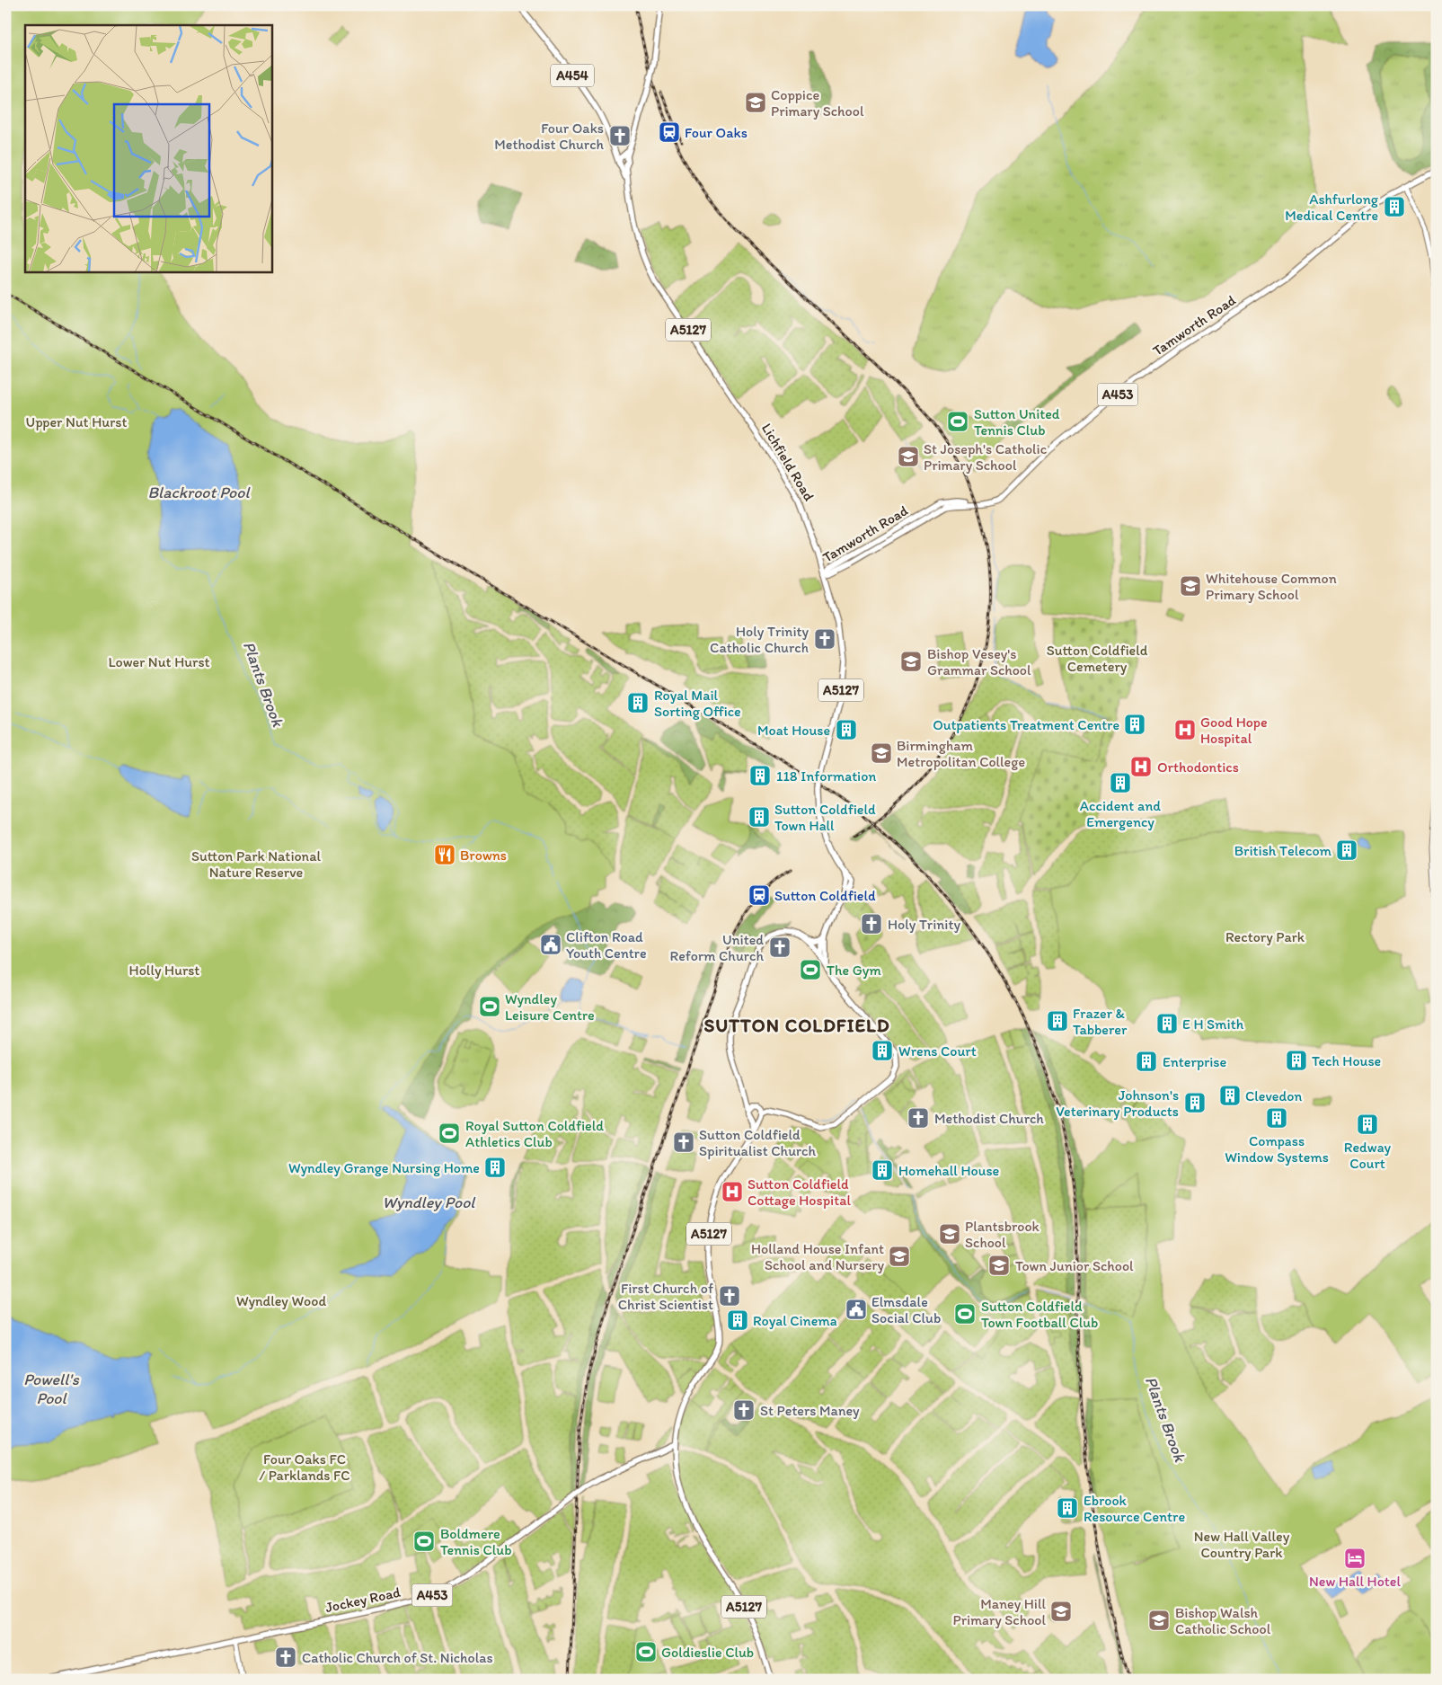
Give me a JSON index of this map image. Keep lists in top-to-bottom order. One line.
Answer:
{"streets":{"main road":["A454","Tamworth Road","A5127","A453","Lichfield Road","Jockey Road"]},"crossings":[["A454","Lichfield Road"],["Tamworth Road","Lichfield Road"],["A5127","Jockey Road"]],"districts":["SUTTON COLDFIELD"],"water":["Blackroot Pool","Plants Brook","Wyndley Pool","Powell's Pool"],"parks":["Upper Nut Hurst","Sutton Coldfield Cemetery","Lower Nut Hurst","Sutton Park National Nature Reserve","Rectory Park","Holly Hurst","Wyndley Wood","Four Oaks FC / Parklands FC","New Hall Valley Country Park"],"places":{"school or university":["Coppice Primary School","St Joseph's Catholic Primary School","Whitehouse Common Primary School","Bishop Vesey's Grammar School","Birmingham Metropolitan College","Plantsbrook School","Holland House Infant School and Nursery","Town Junior School","Maney Hill Primary School","Bishop Walsh Catholic School"],"station":["Four Oaks","Sutton Coldfield"],"church":["Four Oaks Methodist Church","Holy Trinity Catholic Church","Holy Trinity","United Reform Church","Methodist Church","Sutton Coldfield Spiritualist Church","First Church of Christ Scientist","St Peters Maney","Catholic Church of St. Nicholas"],"building":["Ashfurlong Medical Centre","Royal Mail Sorting Office","Outpatients Treatment Centre","Moat House","118 Information","Accident and Emergency","Sutton Coldfield Town Hall","British Telecom","Frazer & Tabberer","E H Smith","Wrens Court","Tech House","Enterprise","Clevedon","Johnson's Veterinary Products","Compass Window Systems","Redway Court","Wyndley Grange Nursing Home","Homehall House","Royal Cinema","Ebrook Resource Centre"],"sports":["Sutton United Tennis Club","The Gym","Wyndley Leisure Centre","Royal Sutton Coldfield Athletics Club","Sutton Coldfield Town Football Club","Boldmere Tennis Club","Goldieslie Club"],"hospital":["Good Hope Hospital","Orthodontics","Sutton Coldfield Cottage Hospital"],"restaurant":["Browns"],"public building":["Clifton Road Youth Centre","Elmsdale Social Club"],"hotel":["New Hall Hotel"]}}
